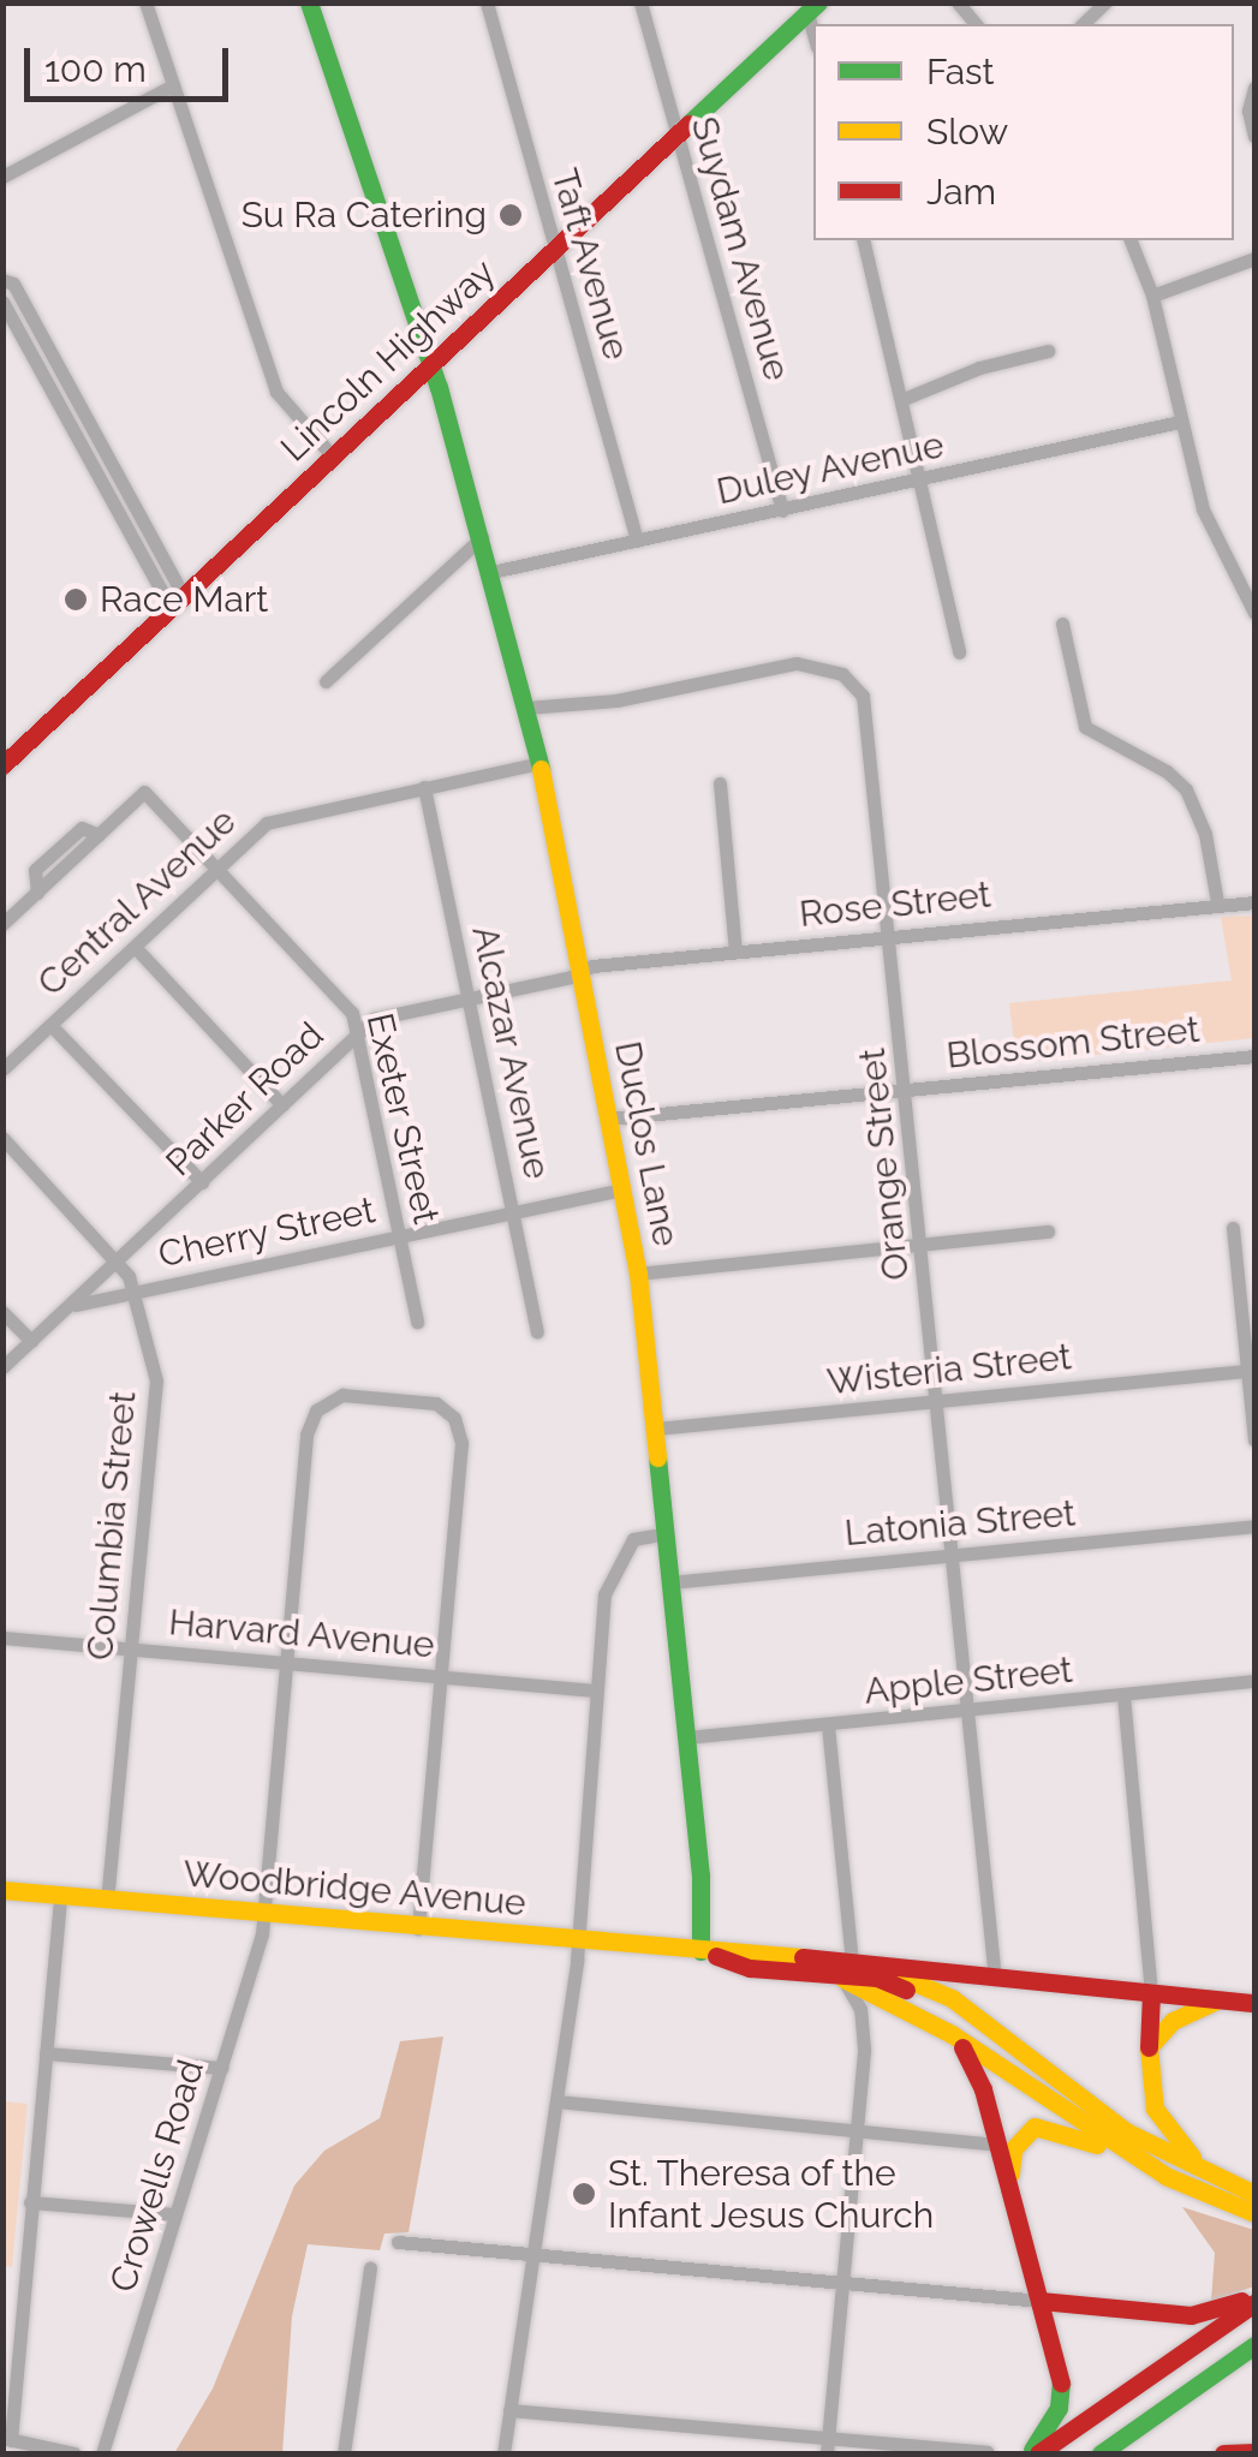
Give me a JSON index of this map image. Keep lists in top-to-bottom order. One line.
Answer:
{"streets":{"main road":["Lincoln Highway","Duclos Lane","Woodbridge Avenue"],"street":["Suydam Avenue","Taft Avenue","Duley Avenue","Central Avenue","Rose Street","Blossom Street","Alcazar Avenue","Parker Road","Exeter Street","Orange Street","Cherry Street","Wisteria Street","Latonia Street","Columbia Street","Harvard Avenue","Apple Street","Crowells Road"]},"crossings":[["Suydam Avenue","Lincoln Highway"],["Suydam Avenue","Duley Avenue"],["Taft Avenue","Lincoln Highway"],["Taft Avenue","Duley Avenue"],["Lincoln Highway","Duclos Lane"],["Duley Avenue","Duclos Lane"],["Central Avenue","Alcazar Avenue"],["Central Avenue","Exeter Street"],["Central Avenue","Duclos Lane"],["Rose Street","Parker Road"],["Rose Street","Duclos Lane"],["Rose Street","Orange Street"],["Blossom Street","Duclos Lane"],["Blossom Street","Orange Street"],["Alcazar Avenue","Parker Road"],["Alcazar Avenue","Cherry Street"],["Parker Road","Exeter Street"],["Parker Road","Duclos Lane"],["Parker Road","Cherry Street"],["Parker Road","Columbia Street"],["Exeter Street","Cherry Street"],["Duclos Lane","Orange Street"],["Duclos Lane","Cherry Street"],["Duclos Lane","Wisteria Street"],["Duclos Lane","Latonia Street"],["Duclos Lane","Apple Street"],["Duclos Lane","Woodbridge Avenue"],["Orange Street","Wisteria Street"],["Orange Street","Latonia Street"],["Orange Street","Apple Street"],["Orange Street","Woodbridge Avenue"],["Cherry Street","Columbia Street"],["Columbia Street","Harvard Avenue"],["Columbia Street","Woodbridge Avenue"],["Harvard Avenue","Crowells Road"],["Woodbridge Avenue","Crowells Road"]],"places":["Su Ra Catering","Race Mart","St. Theresa of the Infant Jesus Church"],"legend":["Fast","Slow","Jam"],"scale_bar":"100 m"}
